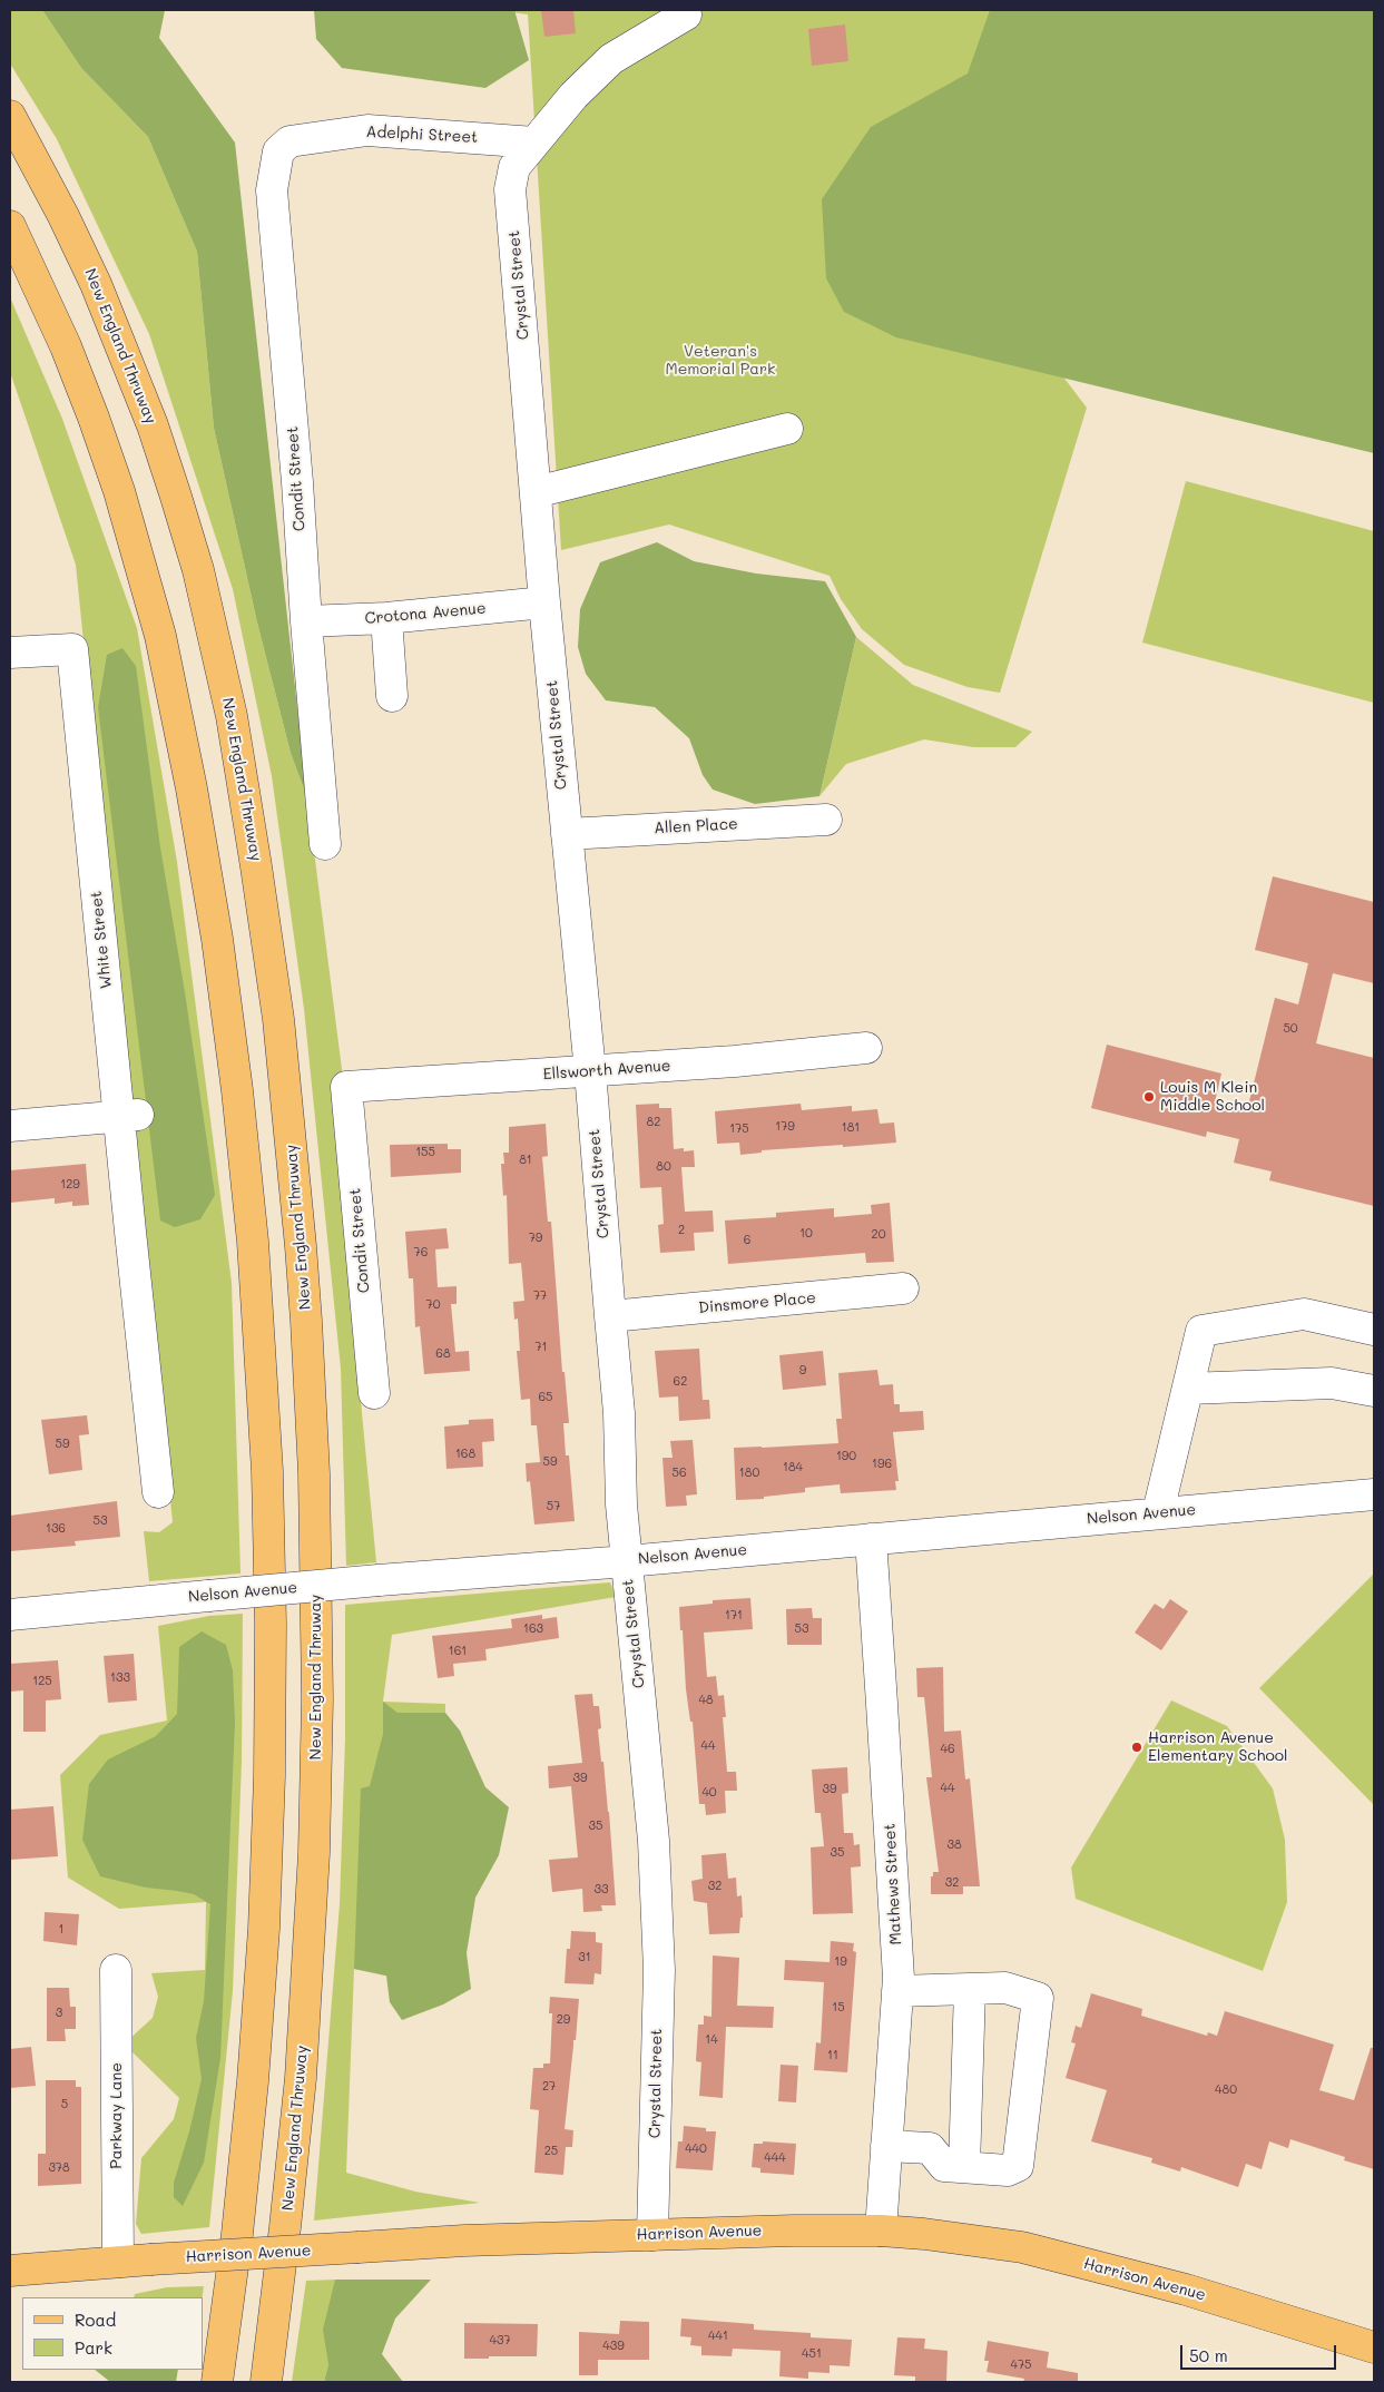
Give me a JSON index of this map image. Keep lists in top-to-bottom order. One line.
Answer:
{"streets":{"main road":["New England Thruway","Harrison Avenue"],"street":["Adelphi Street","Crystal Street","Condit Street","Crotona Avenue","Allen Place","White Street","Ellsworth Avenue","Dinsmore Place","Nelson Avenue","Mathews Street","Parkway Lane"]},"crossings":[["Adelphi Street","Crystal Street"],["Adelphi Street","Condit Street"],["Crystal Street","Crotona Avenue"],["Crystal Street","Allen Place"],["Crystal Street","Ellsworth Avenue"],["Crystal Street","Dinsmore Place"],["Crystal Street","Nelson Avenue"],["Crystal Street","Harrison Avenue"],["Condit Street","Crotona Avenue"],["Condit Street","Ellsworth Avenue"],["Nelson Avenue","Mathews Street"],["Mathews Street","Harrison Avenue"],["Parkway Lane","Harrison Avenue"]],"parks":["Veteran's Memorial Park"],"places":["Louis M Klein Middle School","Harrison Avenue Elementary School"],"house_numbers":["50","82","179","181","175","155","81","80","129","2","10","20","79","6","76","77","70","71","68","9","62","65","59","168","190","59","196","184","56","180","57","53","136","171","163","53","161","133","125","48","44","46","39","44","39","40","35","38","35","32","32","33","1","31","19","15","3","29","14","11","27","480","5","440","25","444","378","441","437","439","451","475"],"legend":["Road","Park"],"scale_bar":"50 m"}
